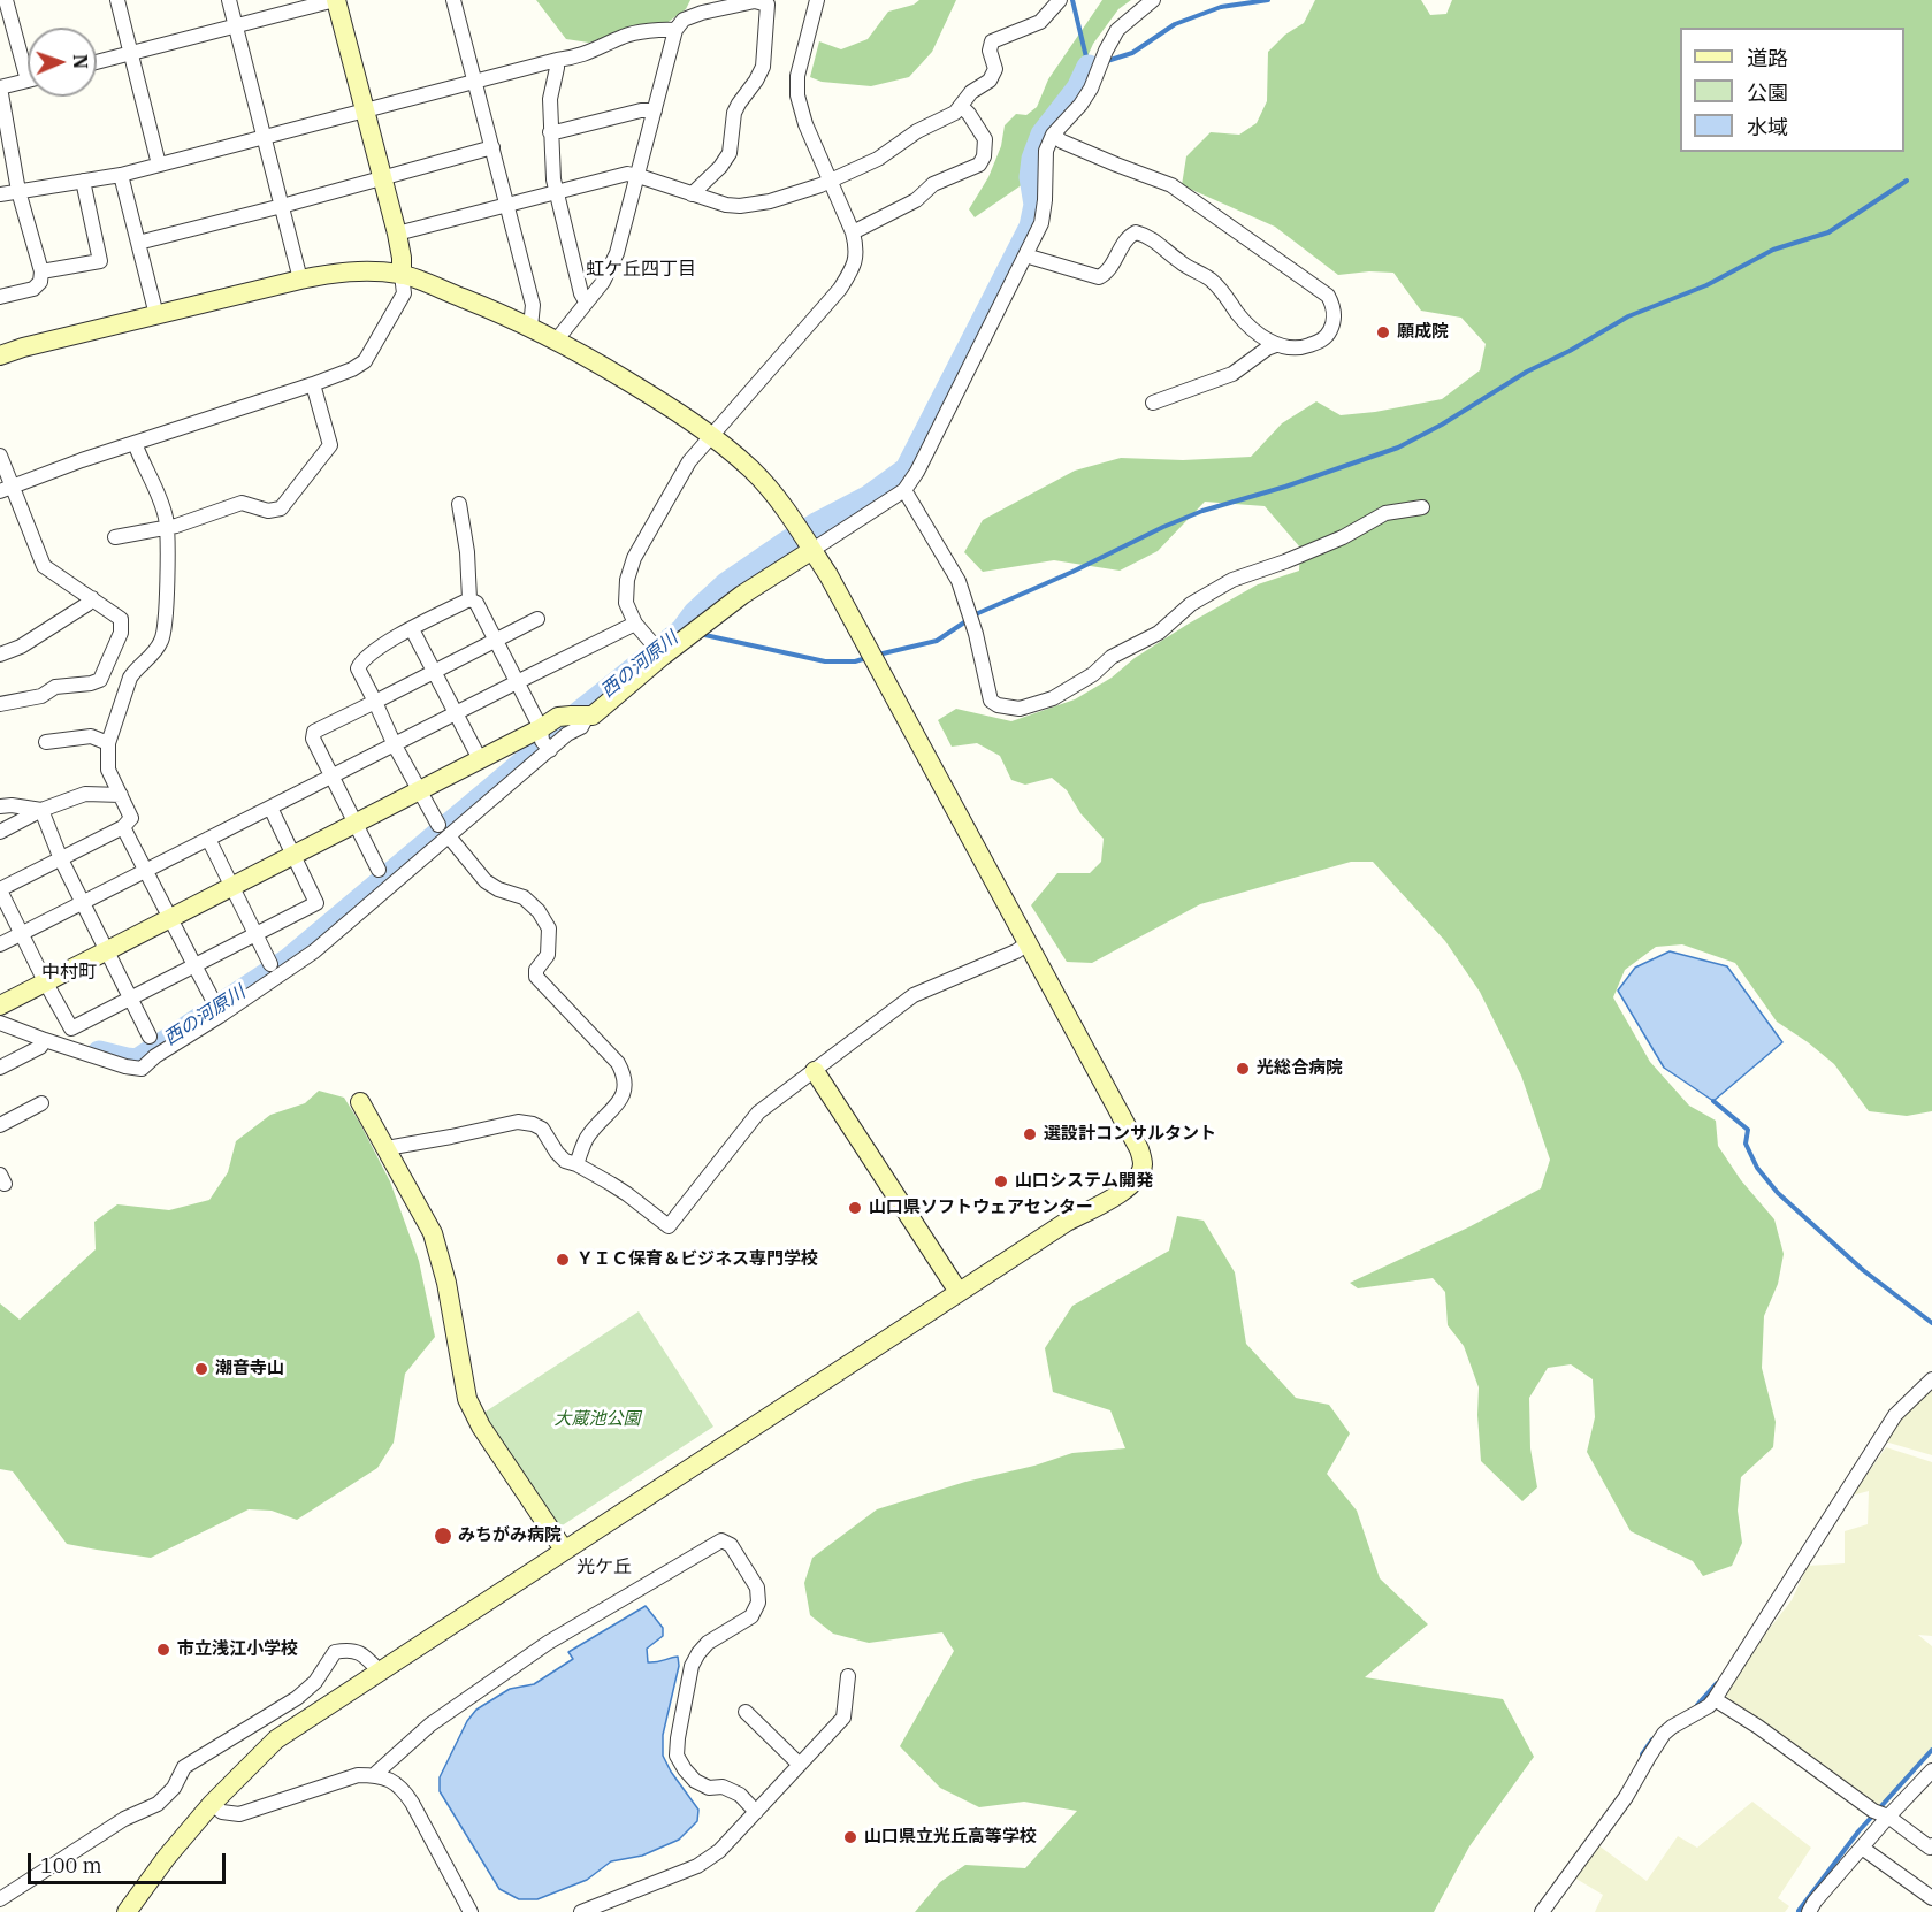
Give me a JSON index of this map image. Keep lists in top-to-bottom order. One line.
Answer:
{"districts":["虹ケ丘四丁目","中村町","光ケ丘"],"water":["西の河原川"],"parks":["大蔵池公園"],"places":["願成院","光総合病院","選設計コンサルタント","山口システム開発","山口県ソフトウェアセンター","ＹＩＣ保育＆ビジネス専門学校","潮音寺山","みちがみ病院","市立浅江小学校","山口県立光丘高等学校"],"legend":["道路","公園","水域"],"scale_bar":"100 m","north":"right"}
